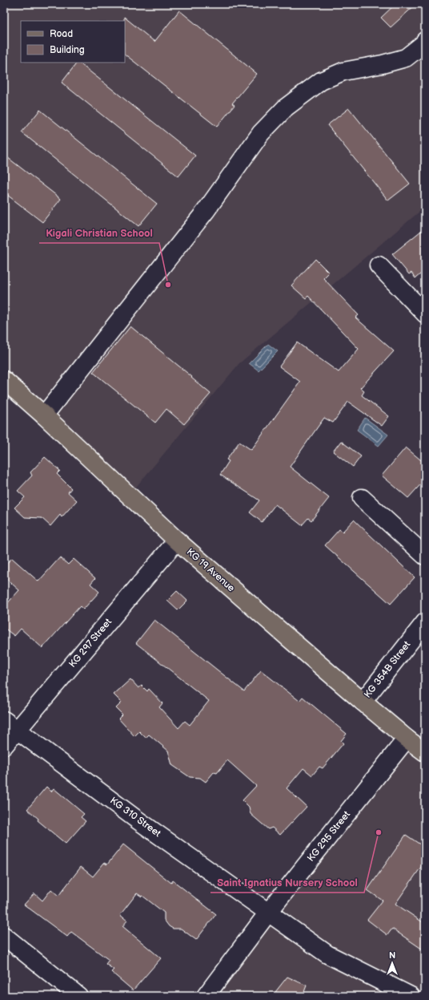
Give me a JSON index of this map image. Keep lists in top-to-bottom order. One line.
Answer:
{"streets":{"main road":["KG 19 Avenue"],"street":["KG 297 Street","KG 354B Street","KG 310 Street","KG 295 Street"]},"crossings":[["KG 19 Avenue","KG 297 Street"],["KG 19 Avenue","KG 354B Street"],["KG 19 Avenue","KG 295 Street"],["KG 297 Street","KG 310 Street"],["KG 310 Street","KG 295 Street"]],"places":["Kigali Christian School","Saint Ignatius Nursery School"],"legend":["Road","Building"],"north":"top"}
